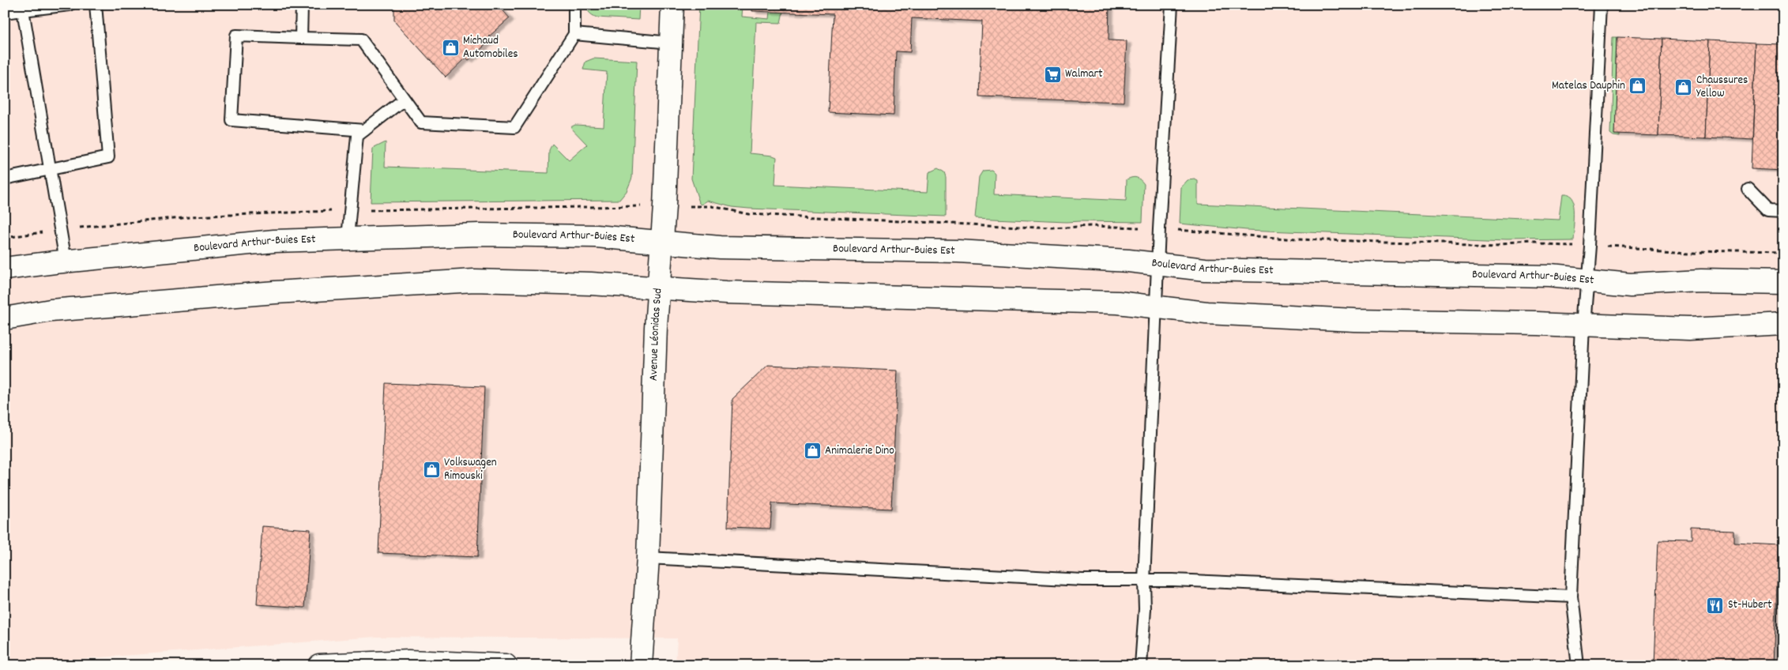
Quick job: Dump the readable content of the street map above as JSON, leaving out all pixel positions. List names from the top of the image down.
{
  "streets": {
    "street": ["Boulevard Arthur-Buies Est", "Avenue Léonidas Sud"]
  },
  "crossings": [
    ["Boulevard Arthur-Buies Est", "Avenue Léonidas Sud"]
  ],
  "places": {
    "shop": [
      "Michaud Automobiles",
      "Matelas Dauphin",
      "Chaussures Yellow",
      "Animalerie Dino",
      "Volkswagen Rimouski"
    ],
    "supermarket": ["Walmart"],
    "restaurant": ["St-Hubert"]
  }
}
